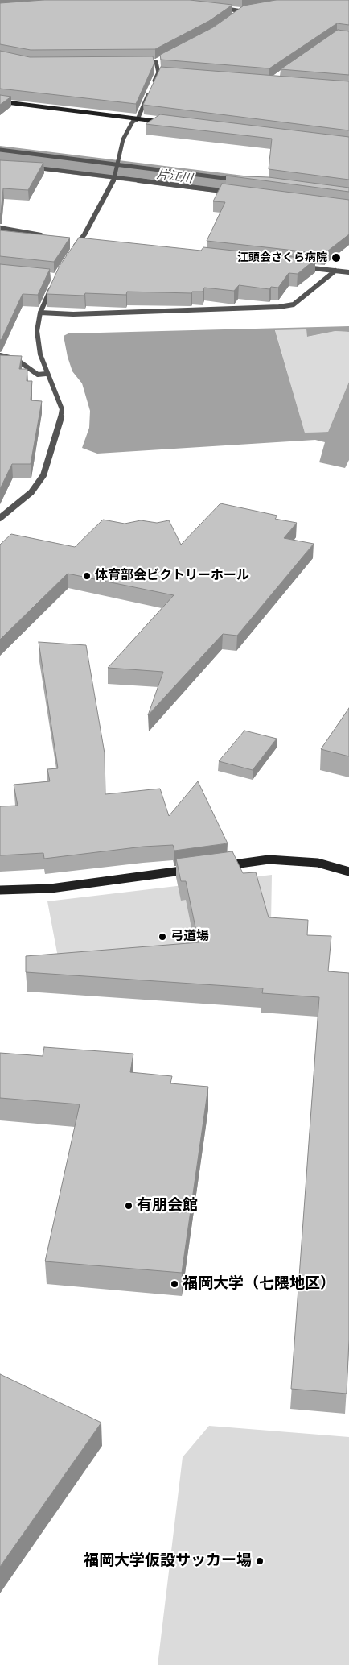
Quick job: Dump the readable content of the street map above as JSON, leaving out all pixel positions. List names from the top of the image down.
{
  "water": ["片江川"],
  "places": [
    "江頭会さくら病院",
    "体育部会ビクトリーホール",
    "弓道場",
    "有朋会館",
    "福岡大学（七隈地区）",
    "福岡大学仮設サッカー場"
  ]
}
